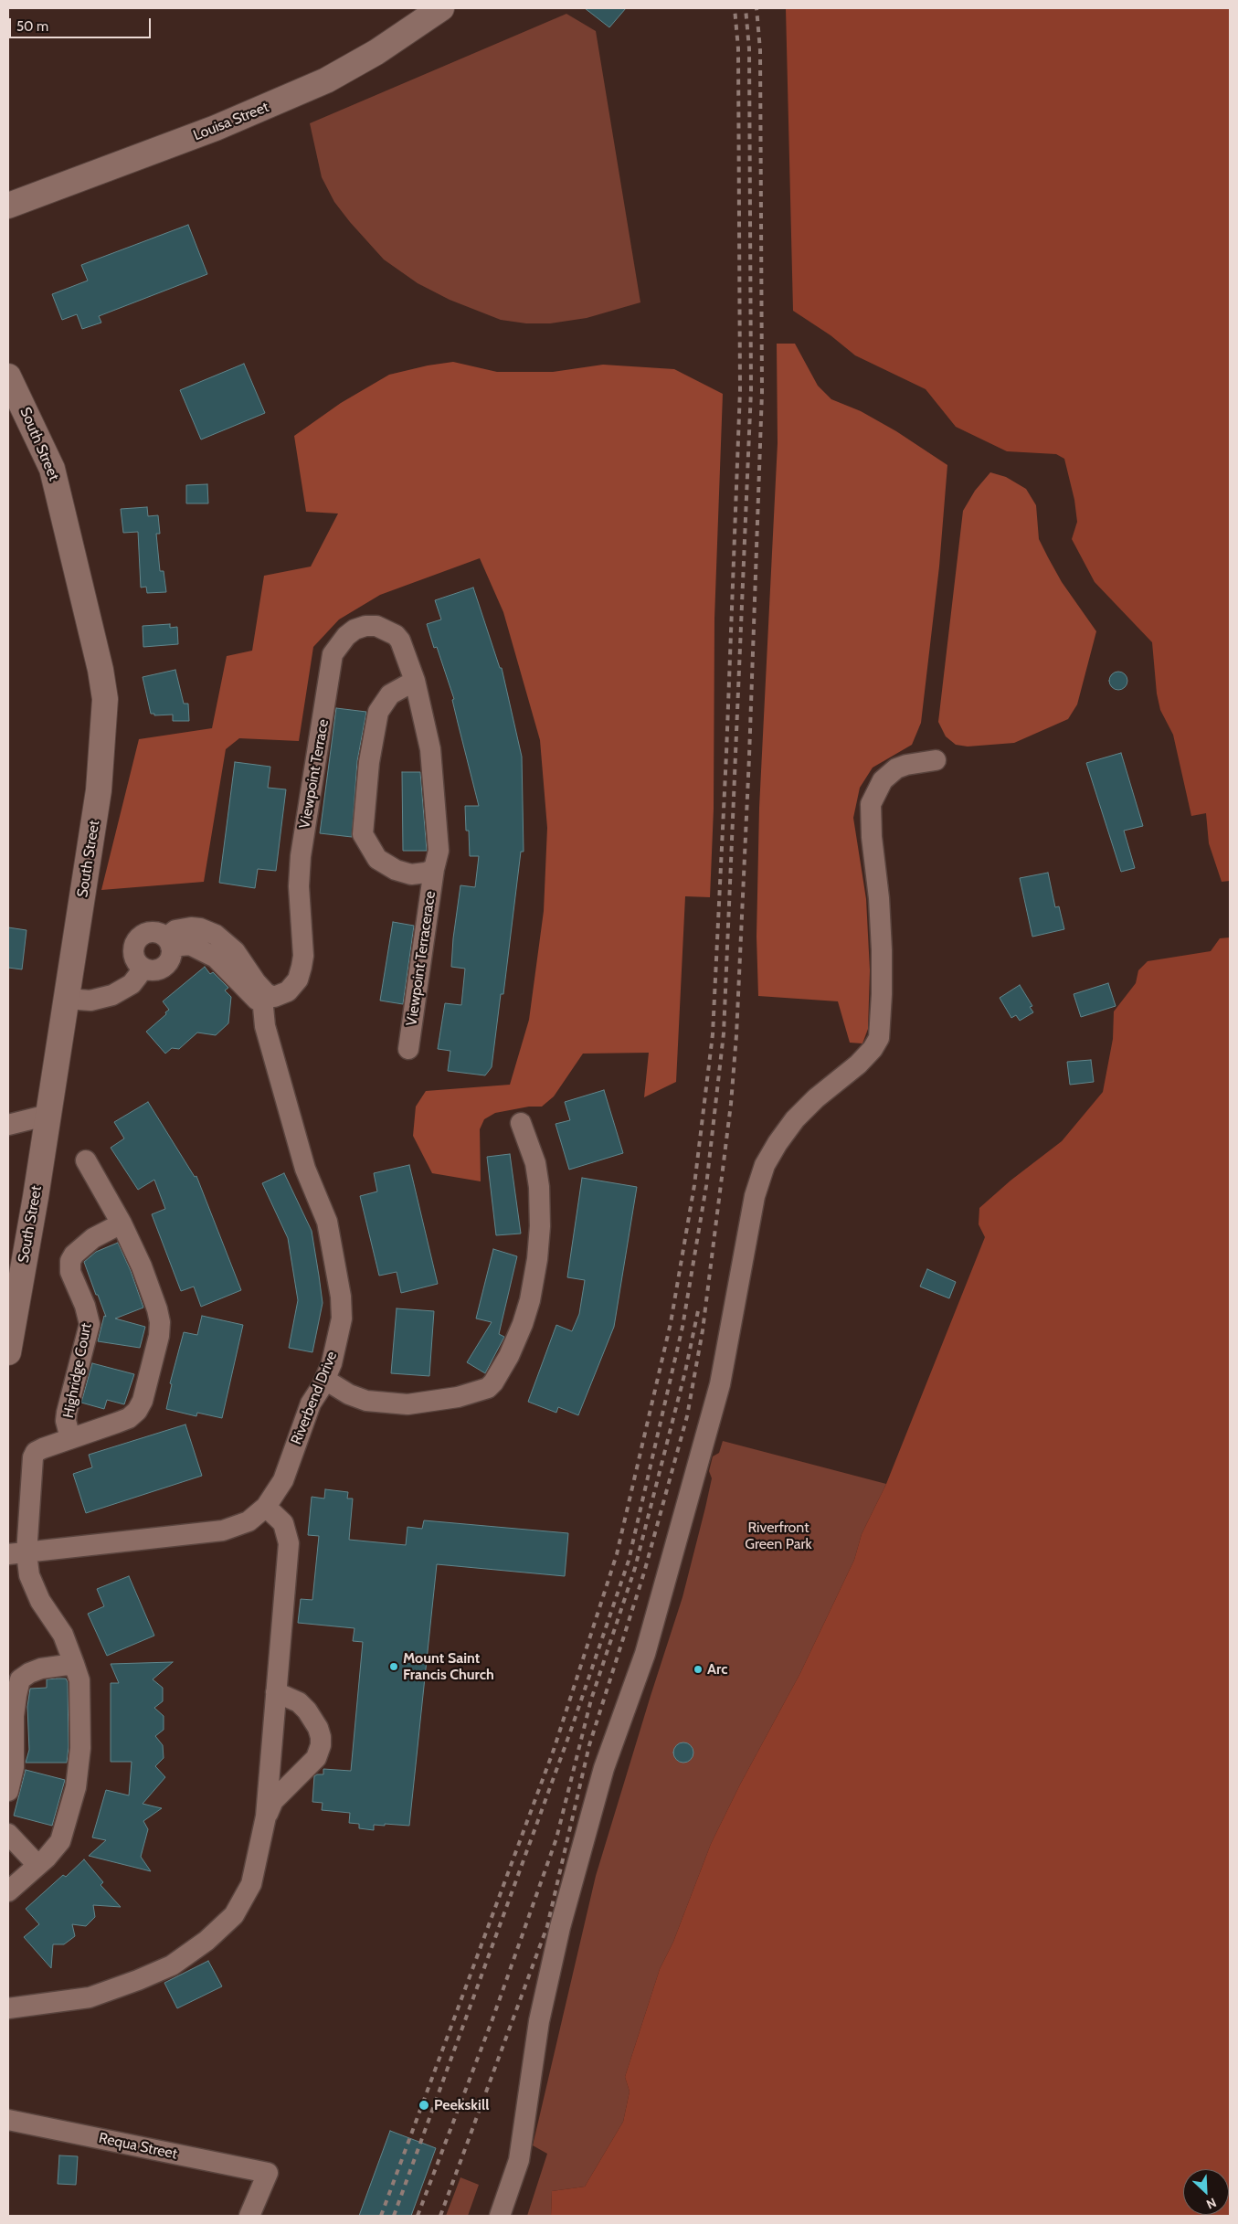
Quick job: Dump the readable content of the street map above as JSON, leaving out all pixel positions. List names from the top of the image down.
{
  "streets": {
    "street": [
      "Louisa Street",
      "South Street",
      "Viewpoint Terrace",
      "Viewpoint Terracerace",
      "Highridge Court",
      "Riverbend Drive",
      "Requa Street"
    ]
  },
  "crossings": [
    ["Viewpoint Terrace", "Viewpoint Terracerace"],
    ["Viewpoint Terrace", "Riverbend Drive"],
    ["Highridge Court", "Riverbend Drive"]
  ],
  "parks": ["Riverfront Green Park"],
  "places": ["Mount Saint Francis Church", "Arc", "Peekskill"],
  "scale_bar": "50 m",
  "north": "bottom right"
}
